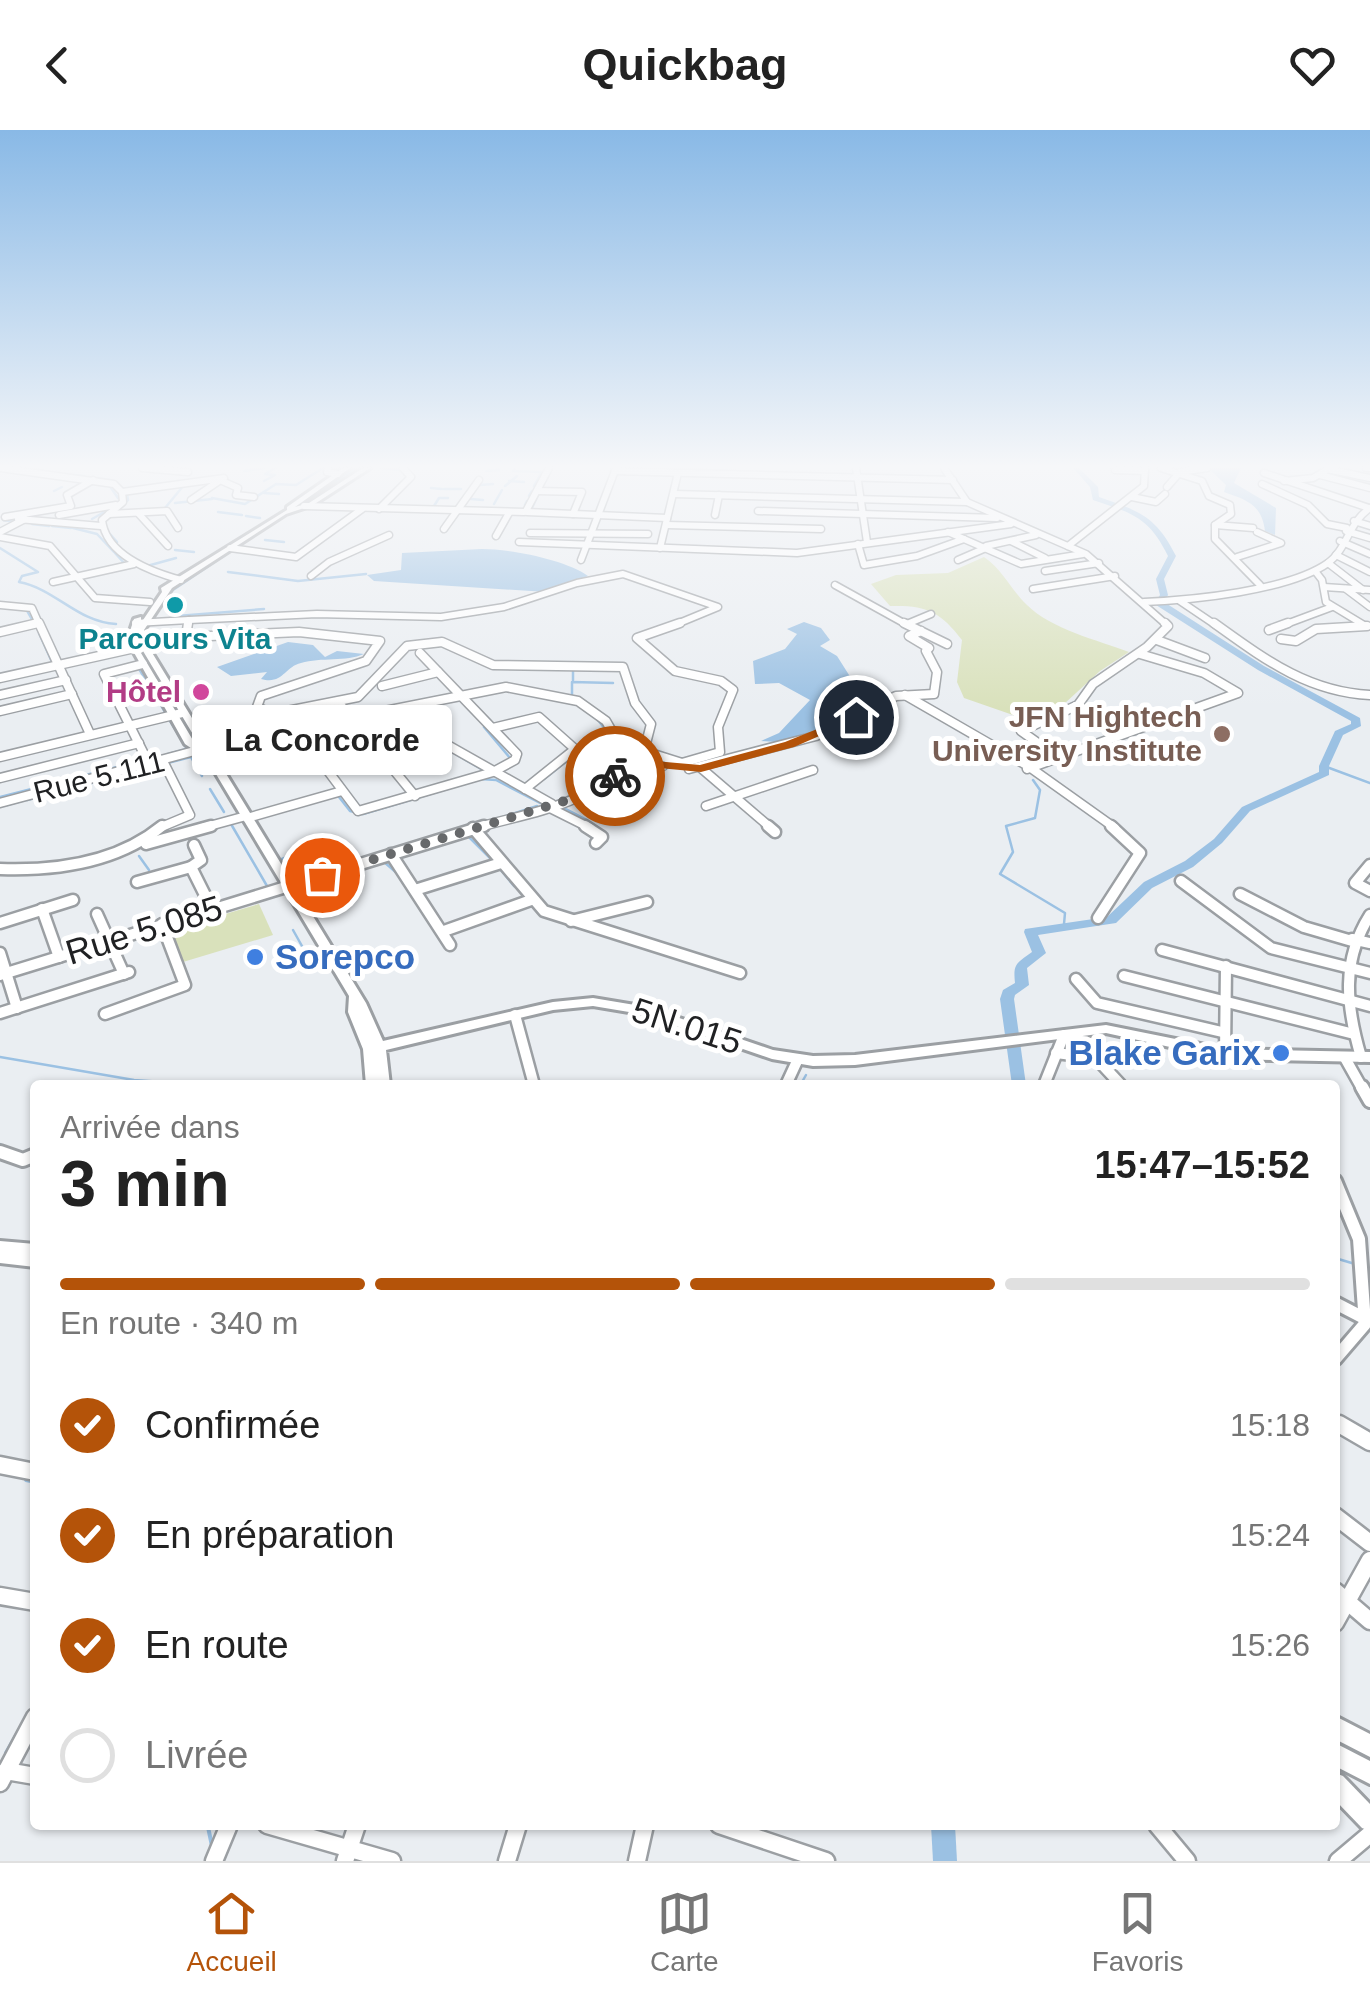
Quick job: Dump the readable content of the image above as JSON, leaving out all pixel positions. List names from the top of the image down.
{
  "streets": {
    "main road": ["5N.015"],
    "street": ["Rue 5.111", "Rue 5.085"]
  },
  "crossings": [
    ["Rue 5.111", "Rue 5.085"]
  ],
  "places": [
    "Parcours Vita",
    "Hôtel",
    "JFN Hightech University Institute",
    "La Concorde",
    "Sorepco",
    "Blake Garix"
  ],
  "page": {
    "header": "Quickbag",
    "bubble": "La Concorde",
    "heading": ["3 min", "Arrivée dans", "15:47–15:52"],
    "bar": "En route · 340 m",
    "list": [
      ["Confirmée", "15:18"],
      ["En préparation", "15:24"],
      ["En route", "15:26"],
      "Livrée"
    ],
    "tabs": ["Accueil", "Carte", "Favoris"]
  }
}
